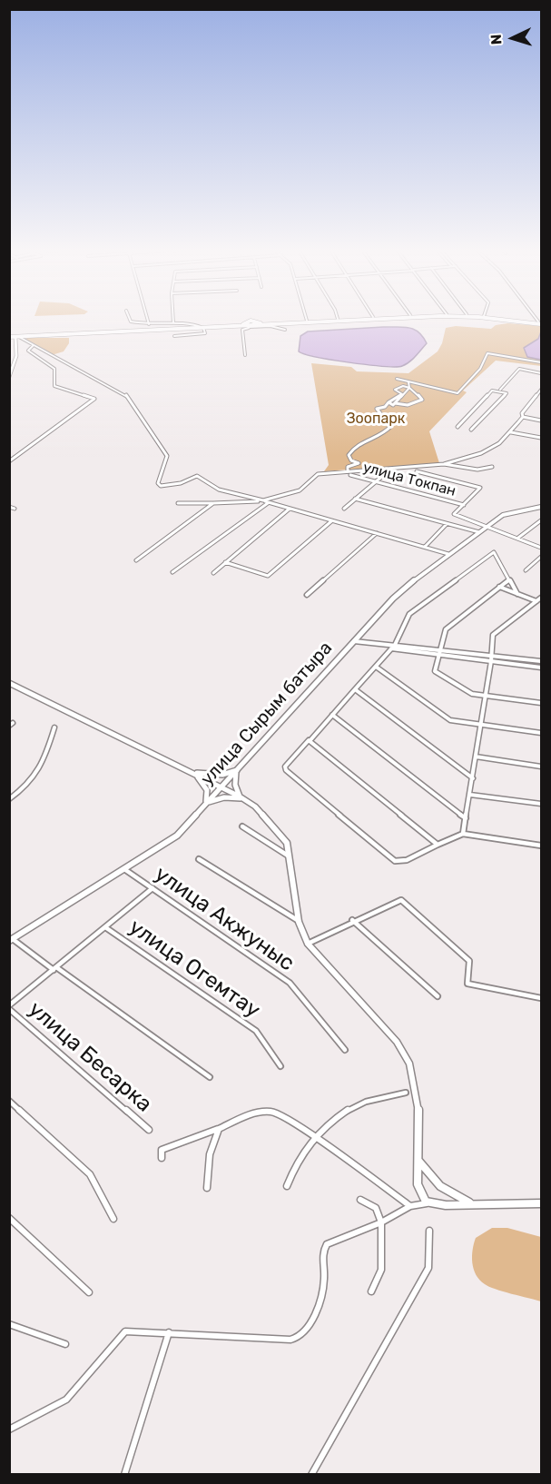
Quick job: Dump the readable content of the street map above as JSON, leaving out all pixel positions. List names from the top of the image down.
{
  "streets": {
    "main road": ["улица Сырым батыра"],
    "street": [
      "улица Токпан",
      "улица Акжуныс",
      "улица Огемтау",
      "улица Бесарка"
    ]
  },
  "crossings": [
    ["улица Сырым батыра", "улица Акжуныс"]
  ],
  "parks": ["Зоопарк"],
  "north": "left"
}
